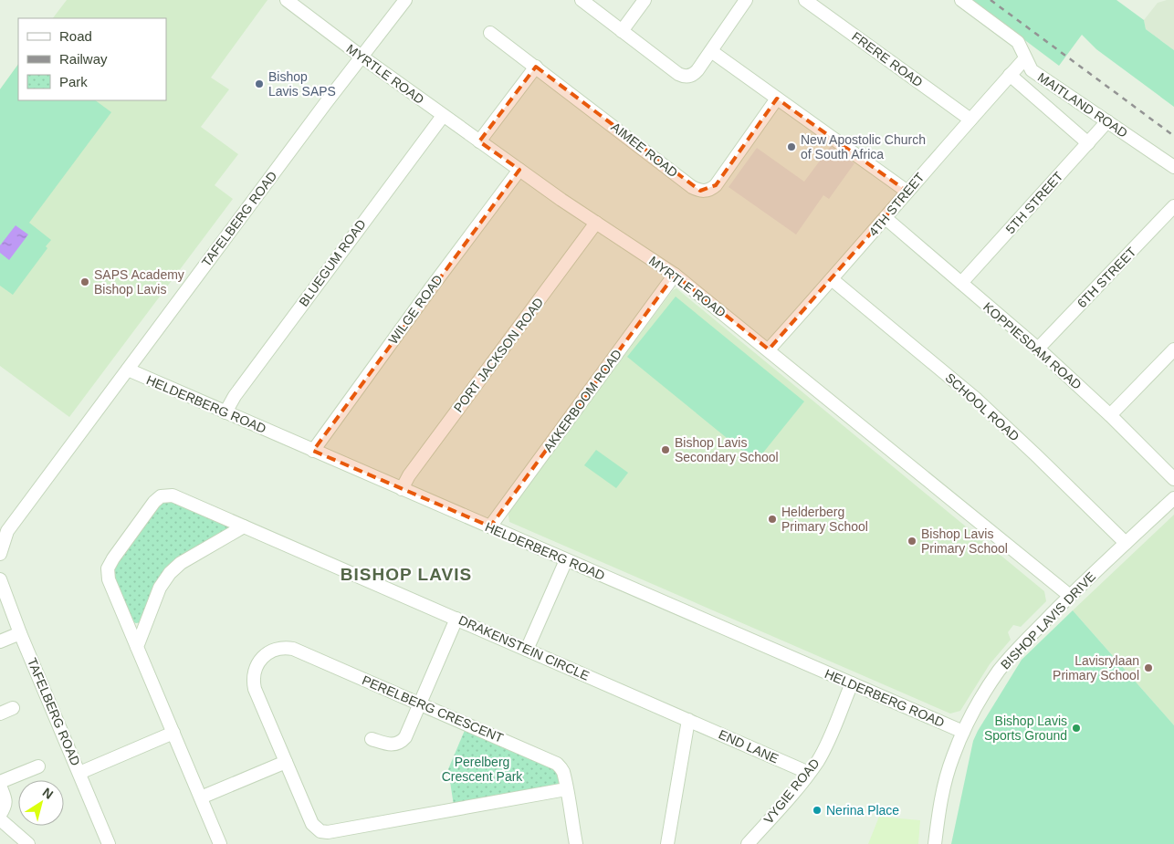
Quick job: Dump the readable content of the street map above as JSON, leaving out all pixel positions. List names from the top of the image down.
{
  "streets": {
    "street": [
      "FRERE ROAD",
      "MYRTLE ROAD",
      "MAITLAND ROAD",
      "AIMEE ROAD",
      "5TH STREET",
      "4TH STREET",
      "TAFELBERG ROAD",
      "BLUEGUM ROAD",
      "6TH STREET",
      "WILGE ROAD",
      "KOPPIESDAM ROAD",
      "PORT JACKSON ROAD",
      "AKKERBOOM ROAD",
      "HELDERBERG ROAD",
      "SCHOOL ROAD",
      "BISHOP LAVIS DRIVE",
      "DRAKENSTEIN CIRCLE",
      "PERELBERG CRESCENT",
      "END LANE",
      "VYGIE ROAD"
    ]
  },
  "crossings": [
    ["FRERE ROAD", "4TH STREET"],
    ["MYRTLE ROAD", "4TH STREET"],
    ["MYRTLE ROAD", "TAFELBERG ROAD"],
    ["MYRTLE ROAD", "BLUEGUM ROAD"],
    ["MYRTLE ROAD", "WILGE ROAD"],
    ["MYRTLE ROAD", "PORT JACKSON ROAD"],
    ["MYRTLE ROAD", "AKKERBOOM ROAD"],
    ["MYRTLE ROAD", "BISHOP LAVIS DRIVE"],
    ["MAITLAND ROAD", "5TH STREET"],
    ["MAITLAND ROAD", "4TH STREET"],
    ["5TH STREET", "KOPPIESDAM ROAD"],
    ["4TH STREET", "KOPPIESDAM ROAD"],
    ["4TH STREET", "SCHOOL ROAD"],
    ["TAFELBERG ROAD", "HELDERBERG ROAD"],
    ["BLUEGUM ROAD", "HELDERBERG ROAD"],
    ["6TH STREET", "KOPPIESDAM ROAD"],
    ["WILGE ROAD", "HELDERBERG ROAD"],
    ["PORT JACKSON ROAD", "HELDERBERG ROAD"],
    ["AKKERBOOM ROAD", "HELDERBERG ROAD"],
    ["HELDERBERG ROAD", "BISHOP LAVIS DRIVE"],
    ["HELDERBERG ROAD", "VYGIE ROAD"],
    ["SCHOOL ROAD", "BISHOP LAVIS DRIVE"],
    ["DRAKENSTEIN CIRCLE", "END LANE"],
    ["END LANE", "VYGIE ROAD"]
  ],
  "districts": ["BISHOP LAVIS"],
  "parks": ["Perelberg Crescent Park"],
  "places": [
    "Bishop Lavis SAPS",
    "New Apostolic Church of South Africa",
    "SAPS Academy Bishop Lavis",
    "Bishop Lavis Secondary School",
    "Helderberg Primary School",
    "Bishop Lavis Primary School",
    "Lavisrylaan Primary School",
    "Bishop Lavis Sports Ground",
    "Nerina Place"
  ],
  "legend": ["Road", "Railway", "Park"],
  "north": "top right"
}
